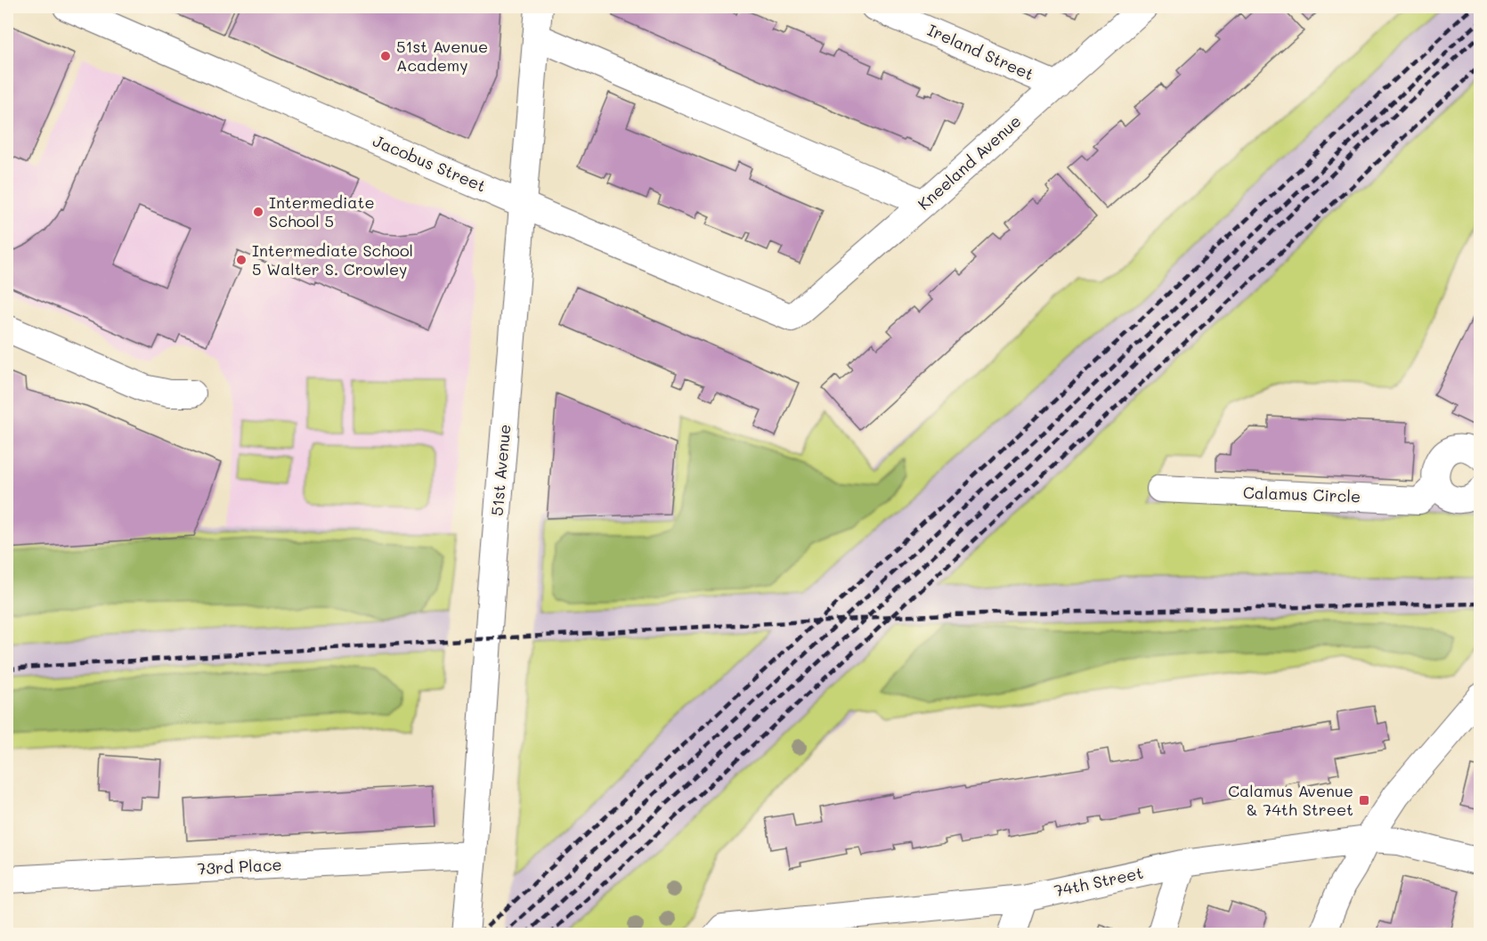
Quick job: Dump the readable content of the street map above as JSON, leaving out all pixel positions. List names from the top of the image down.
{
  "streets": {
    "street": [
      "Ireland Street",
      "Kneeland Avenue",
      "Jacobus Street",
      "51st Avenue",
      "Calamus Circle",
      "73rd Place",
      "74th Street"
    ]
  },
  "crossings": [
    ["Ireland Street", "Kneeland Avenue"],
    ["Kneeland Avenue", "Jacobus Street"],
    ["Jacobus Street", "51st Avenue"],
    ["51st Avenue", "73rd Place"]
  ],
  "places": {
    "other": ["51st Avenue Academy", "Intermediate School 5", "Intermediate School 5 Walter S. Crowley"],
    "transit": ["Calamus Avenue & 74th Street"]
  }
}
